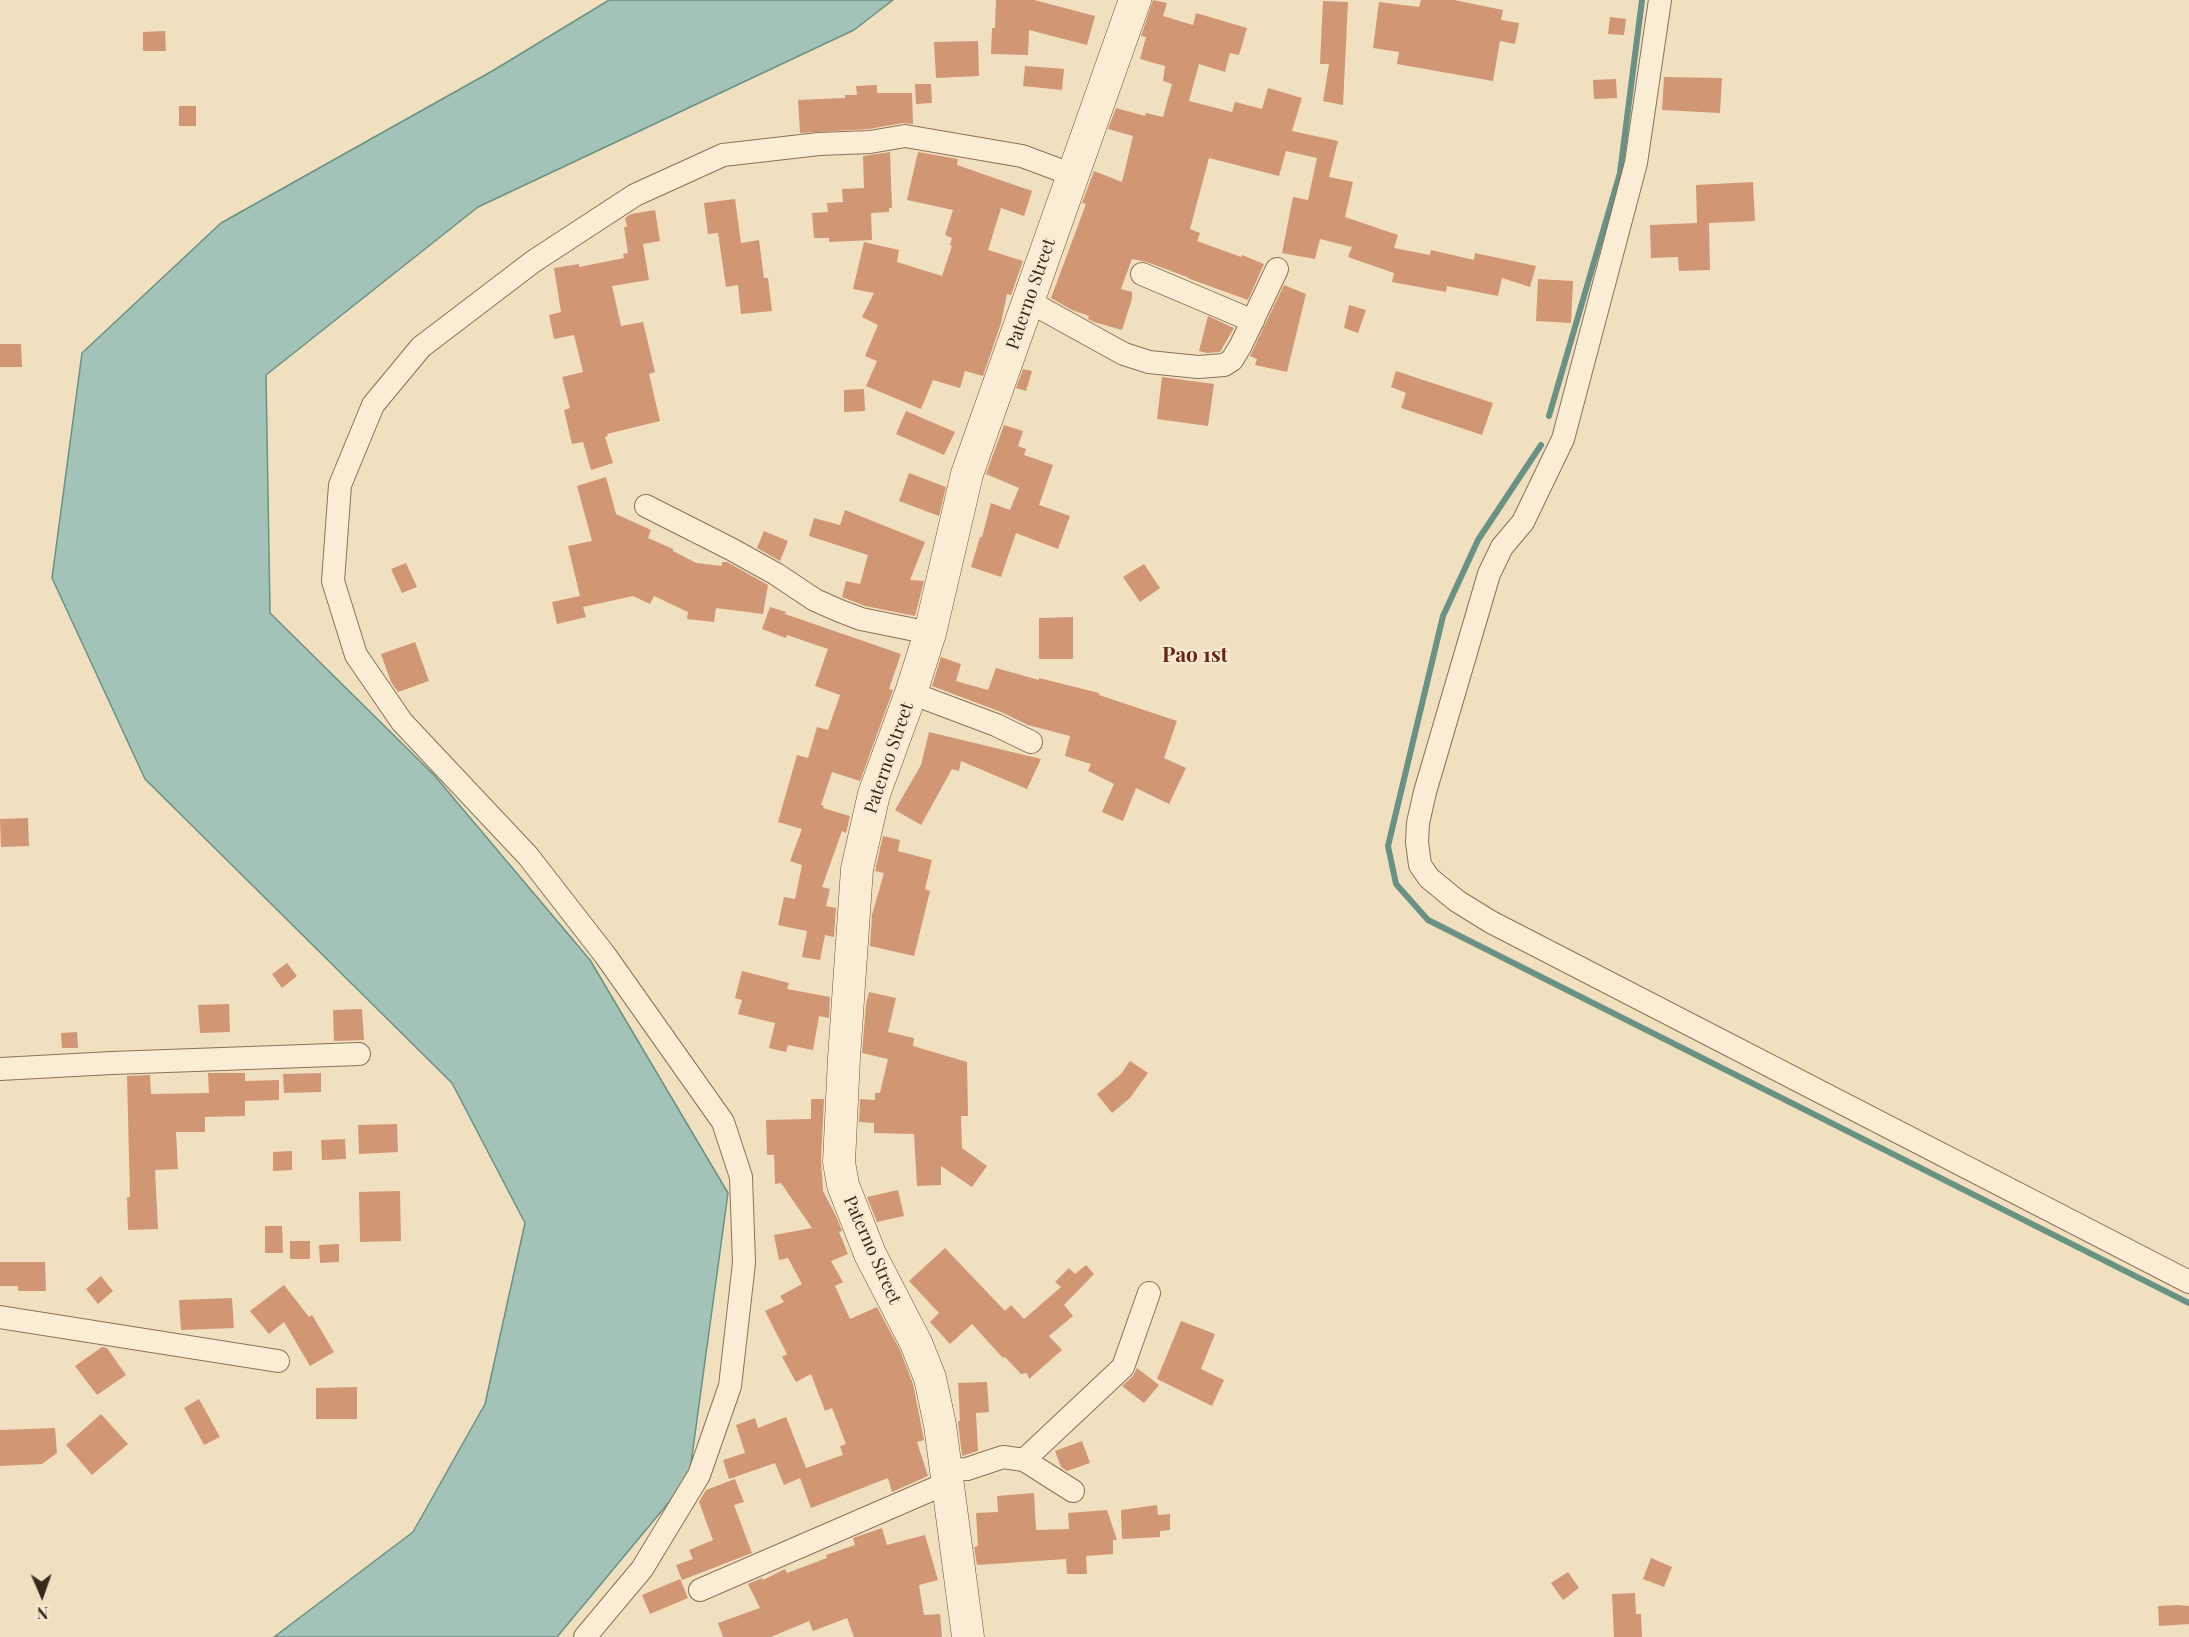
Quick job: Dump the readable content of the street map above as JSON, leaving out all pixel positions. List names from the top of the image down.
{
  "streets": {
    "street": ["Paterno Street"]
  },
  "districts": ["Pao 1st"],
  "north": "bottom"
}
